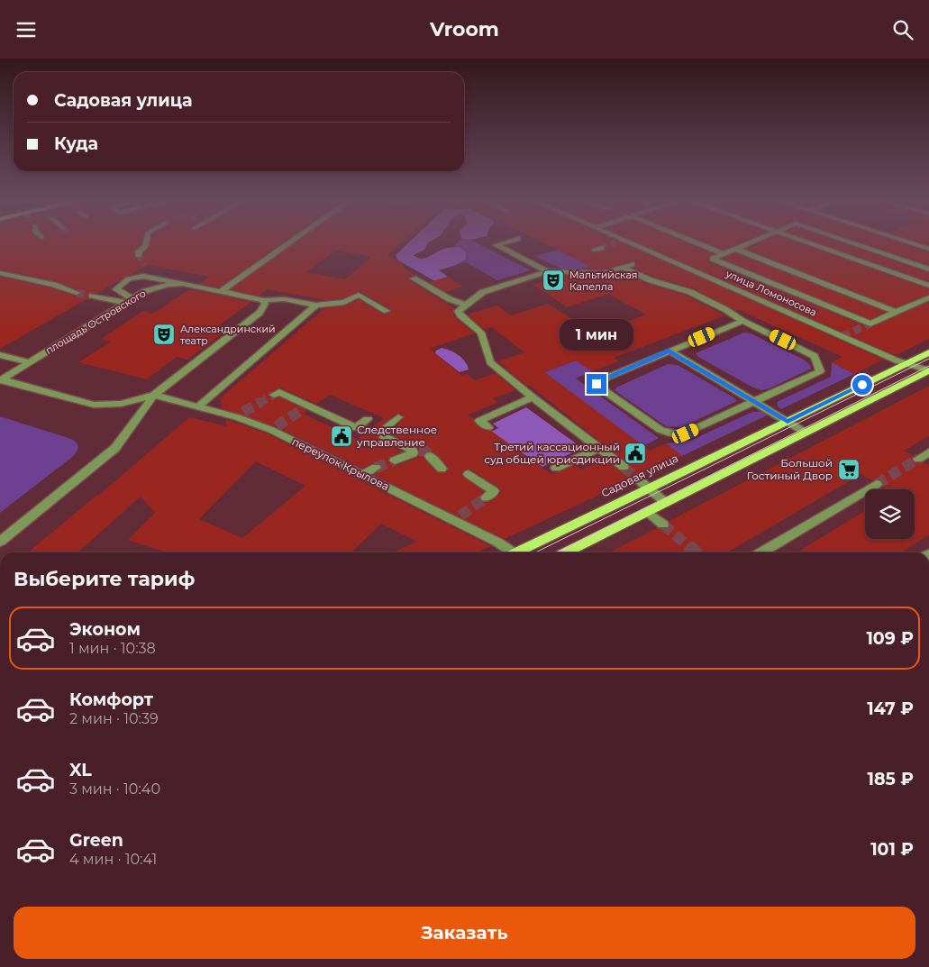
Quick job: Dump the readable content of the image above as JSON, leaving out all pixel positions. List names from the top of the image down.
{
  "streets": {
    "main road": ["Садовая улица"],
    "street": ["улица Ломоносова", "площадь Островского", "переулок Крылова"]
  },
  "crossings": [
    ["улица Ломоносова", "Садовая улица"],
    ["площадь Островского", "переулок Крылова"]
  ],
  "places": {
    "theatre": ["Мальтийская Капелла", "Александринский театр"],
    "public building": ["Следственное управление", "Третий кассационный суд общей юрисдикции"],
    "supermarket": ["Большой Гостиный Двор"]
  },
  "page": {
    "header": "Vroom",
    "banner": ["Садовая улица", "Куда"],
    "bubble": "1 мин",
    "heading": "Выберите тариф",
    "list": [
      {
        "name": "Эконом",
        "note": "1 мин · 10:38",
        "value": "109 ₽"
      },
      {
        "name": "Комфорт",
        "note": "2 мин · 10:39",
        "value": "147 ₽"
      },
      {
        "name": "XL",
        "note": "3 мин · 10:40",
        "value": "185 ₽"
      },
      {
        "name": "Green",
        "note": "4 мин · 10:41",
        "value": "101 ₽"
      }
    ],
    "buttons": "Заказать"
  }
}
